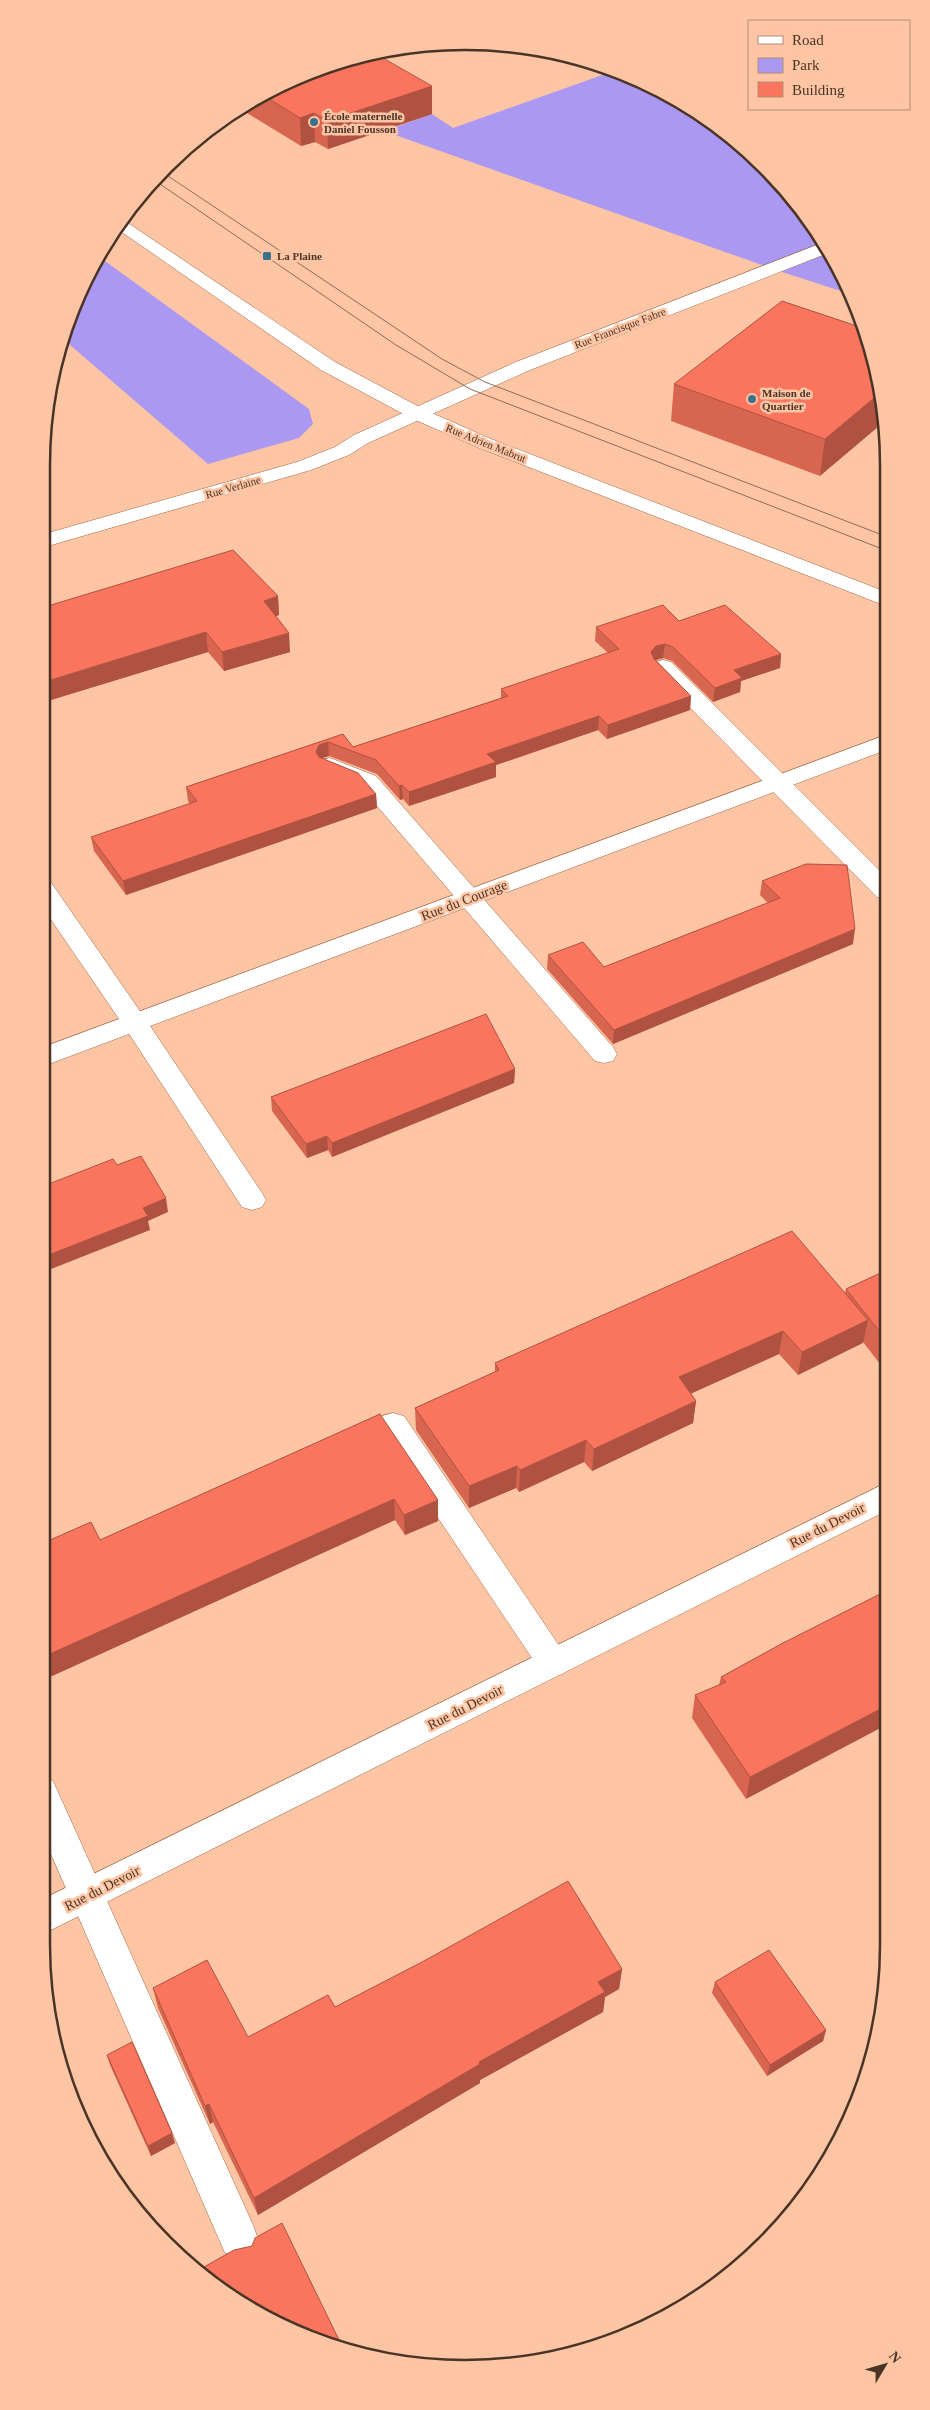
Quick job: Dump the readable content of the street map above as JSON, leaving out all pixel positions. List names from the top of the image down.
{
  "streets": {
    "street": [
      "Rue Francisque Fabre",
      "Rue Adrien Mabrut",
      "Rue Verlaine",
      "Rue du Courage",
      "Rue du Devoir"
    ]
  },
  "crossings": [
    ["Rue Francisque Fabre", "Rue Adrien Mabrut"],
    ["Rue Francisque Fabre", "Rue Verlaine"],
    ["Rue Adrien Mabrut", "Rue Verlaine"]
  ],
  "places": {
    "other": ["École maternelle Daniel Fousson", "Maison de Quartier"],
    "transit": ["La Plaine"]
  },
  "legend": ["Road", "Park", "Building"],
  "north": "top right"
}
